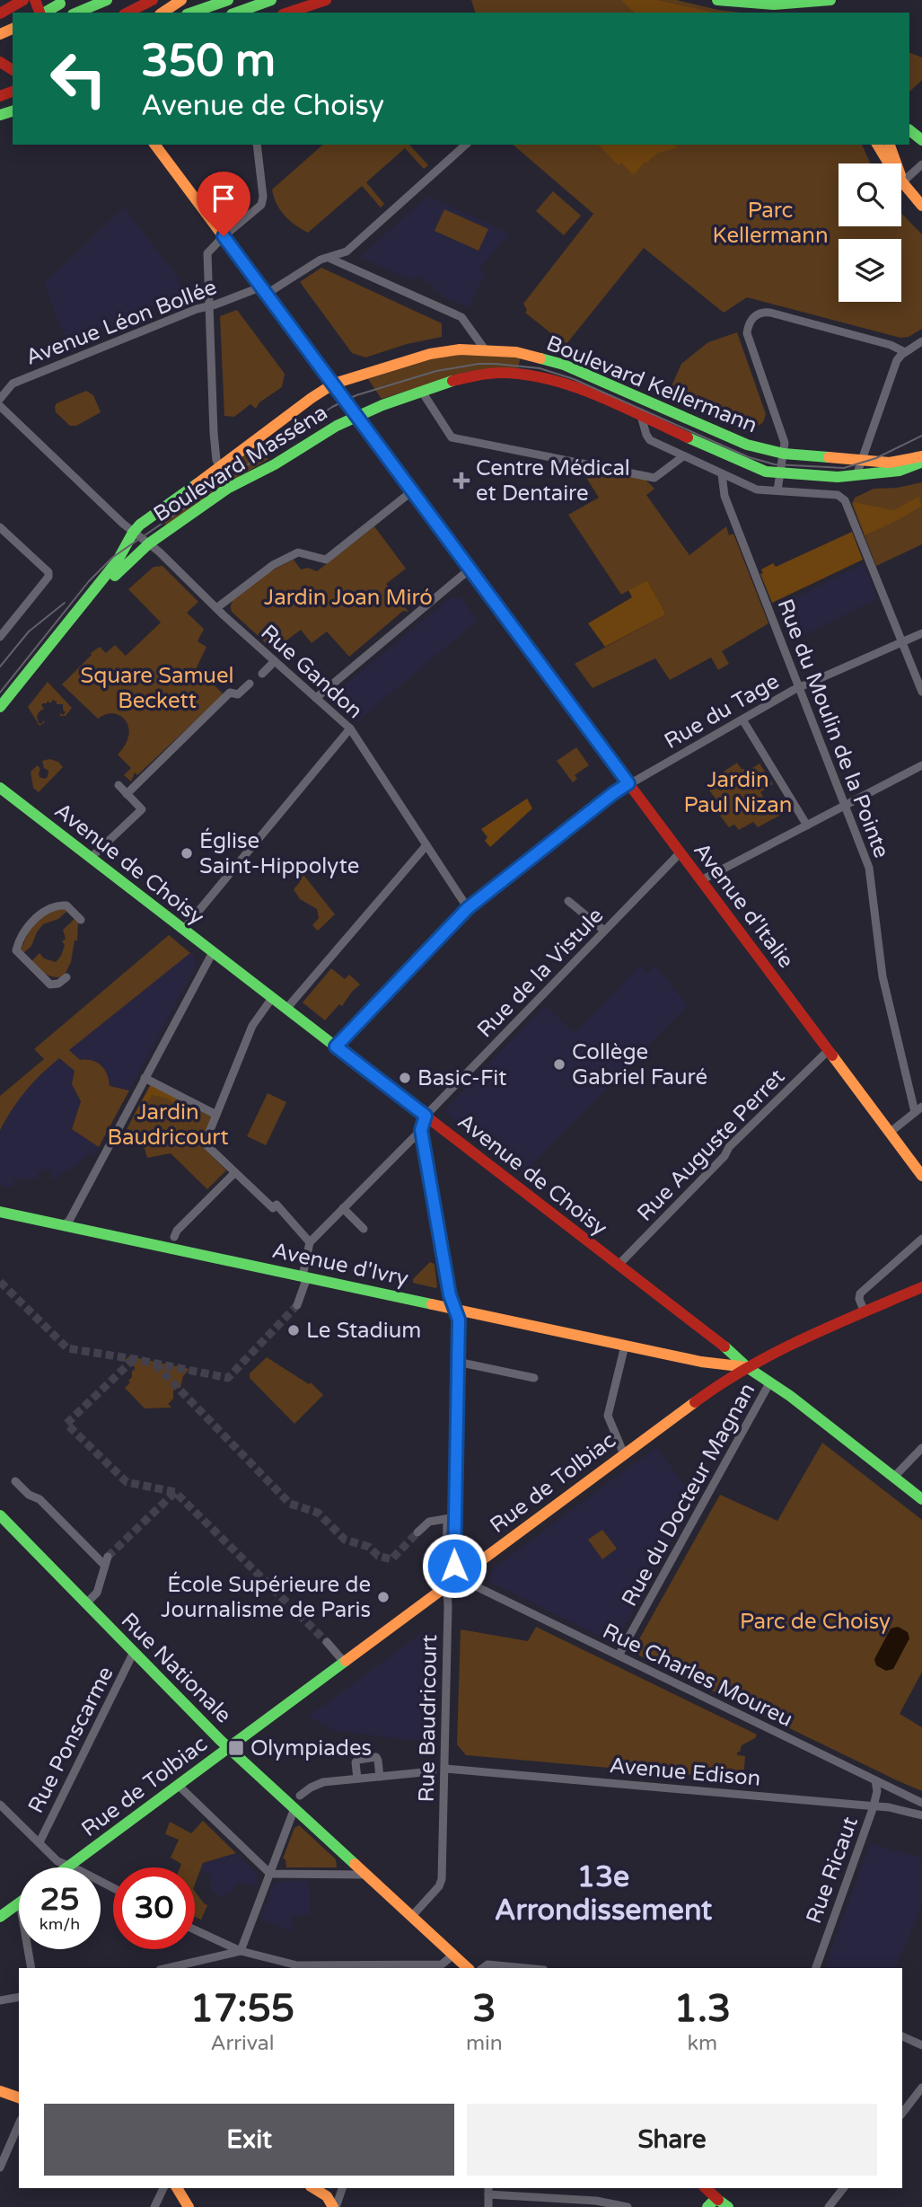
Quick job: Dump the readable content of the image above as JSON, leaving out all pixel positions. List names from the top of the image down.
{
  "streets": {
    "main road": [
      "Boulevard Kellermann",
      "Boulevard Masséna",
      "Avenue de Choisy",
      "Avenue d'Italie",
      "Avenue d'Ivry",
      "Rue de Tolbiac",
      "Rue Nationale"
    ],
    "street": [
      "Avenue Léon Bollée",
      "Rue Gandon",
      "Rue du Tage",
      "Rue du Moulin de la Pointe",
      "Rue de la Vistule",
      "Rue Auguste Perret",
      "Rue du Docteur Magnan",
      "Rue Charles Moureu",
      "Rue Baudricourt",
      "Rue Ponscarme",
      "Avenue Edison",
      "Rue Ricaut"
    ]
  },
  "crossings": [
    ["Avenue Léon Bollée", "Avenue d'Italie"],
    ["Boulevard Kellermann", "Boulevard Masséna"],
    ["Boulevard Kellermann", "Rue du Tage"],
    ["Boulevard Kellermann", "Rue du Moulin de la Pointe"],
    ["Boulevard Kellermann", "Avenue d'Italie"],
    ["Boulevard Masséna", "Rue Gandon"],
    ["Boulevard Masséna", "Avenue d'Italie"],
    ["Rue Gandon", "Rue du Tage"],
    ["Rue du Tage", "Rue du Moulin de la Pointe"],
    ["Rue du Tage", "Avenue de Choisy"],
    ["Rue du Tage", "Avenue d'Italie"],
    ["Avenue de Choisy", "Rue de la Vistule"],
    ["Avenue de Choisy", "Rue Auguste Perret"],
    ["Avenue de Choisy", "Avenue d'Ivry"],
    ["Avenue de Choisy", "Rue de Tolbiac"],
    ["Avenue de Choisy", "Rue du Docteur Magnan"],
    ["Avenue de Choisy", "Rue Baudricourt"],
    ["Avenue d'Italie", "Rue de la Vistule"],
    ["Avenue d'Italie", "Rue Auguste Perret"],
    ["Rue de la Vistule", "Rue Baudricourt"],
    ["Avenue d'Ivry", "Rue de Tolbiac"],
    ["Avenue d'Ivry", "Rue Baudricourt"],
    ["Rue de Tolbiac", "Rue Nationale"],
    ["Rue de Tolbiac", "Rue Charles Moureu"],
    ["Rue de Tolbiac", "Rue Baudricourt"],
    ["Rue du Docteur Magnan", "Rue Charles Moureu"],
    ["Rue Nationale", "Rue Baudricourt"],
    ["Rue Nationale", "Rue Ponscarme"],
    ["Rue Charles Moureu", "Rue Baudricourt"],
    ["Rue Charles Moureu", "Rue Ricaut"],
    ["Rue Baudricourt", "Avenue Edison"],
    ["Avenue Edison", "Rue Ricaut"]
  ],
  "districts": ["13e Arrondissement"],
  "parks": [
    "Parc Kellermann",
    "Jardin Joan Miró",
    "Square Samuel Beckett",
    "Jardin Paul Nizan",
    "Jardin Baudricourt",
    "Parc de Choisy"
  ],
  "places": {
    "health": ["Centre Médical et Dentaire"],
    "other": [
      "Église Saint-Hippolyte",
      "Collège Gabriel Fauré",
      "Basic-Fit",
      "Le Stadium",
      "École Supérieure de Journalisme de Paris"
    ],
    "transit": ["Olympiades"]
  },
  "page": {
    "turn": ["350 m", "Avenue de Choisy"],
    "speed": "25 km/h",
    "limit": "30",
    "eta": [
      "17:55",
      "Arrival",
      "3",
      "min",
      "1.3",
      "km"
    ],
    "buttons": ["Exit", "Share"]
  }
}
